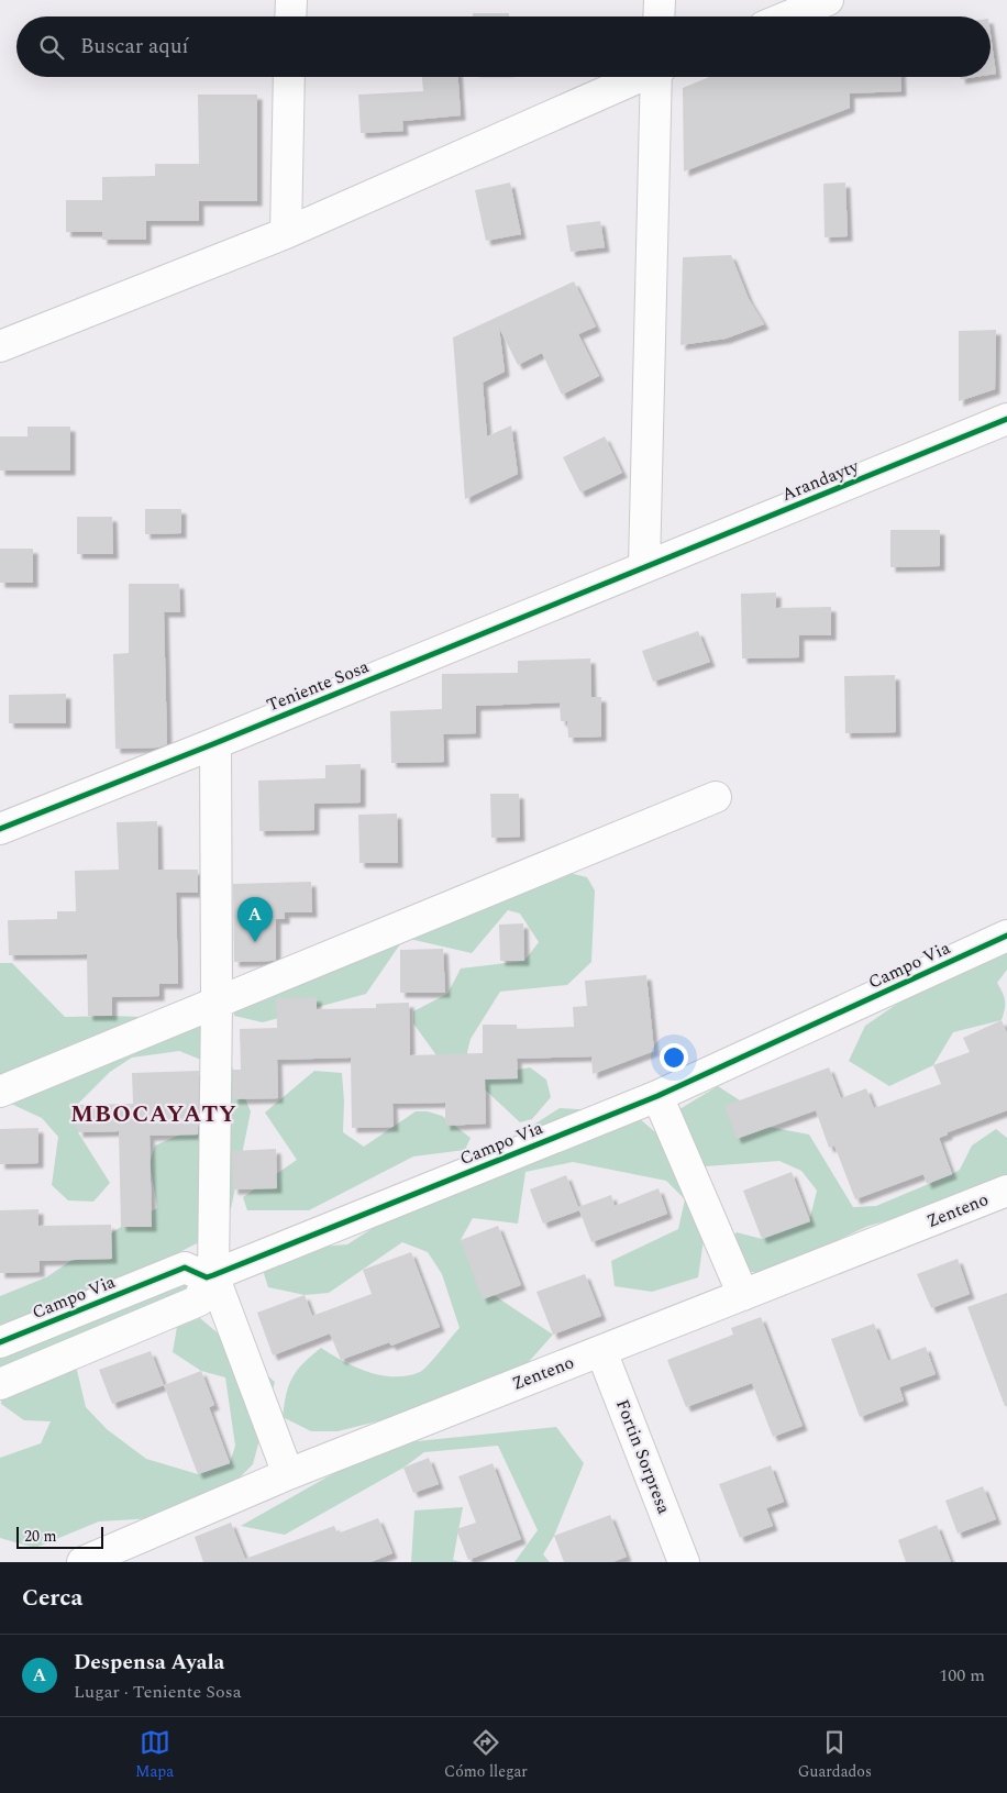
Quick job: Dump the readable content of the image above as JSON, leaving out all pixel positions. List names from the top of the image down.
{
  "streets": {
    "street": [
      "Arandayty",
      "Teniente Sosa",
      "Campo Via",
      "Zenteno",
      "Fortin Sorpresa"
    ]
  },
  "crossings": [
    ["Arandayty", "Teniente Sosa"],
    ["Zenteno", "Fortin Sorpresa"]
  ],
  "districts": ["MBOCAYATY"],
  "scale_bar": "20 m",
  "page": {
    "search": "Buscar aquí",
    "pins": "A",
    "scale": "20 m",
    "heading": "Cerca",
    "list": [
      {
        "mark": "A",
        "name": "Despensa Ayala",
        "note": "Lugar · Teniente Sosa",
        "value": "100 m"
      }
    ],
    "nav": ["Mapa", "Cómo llegar", "Guardados"]
  }
}
